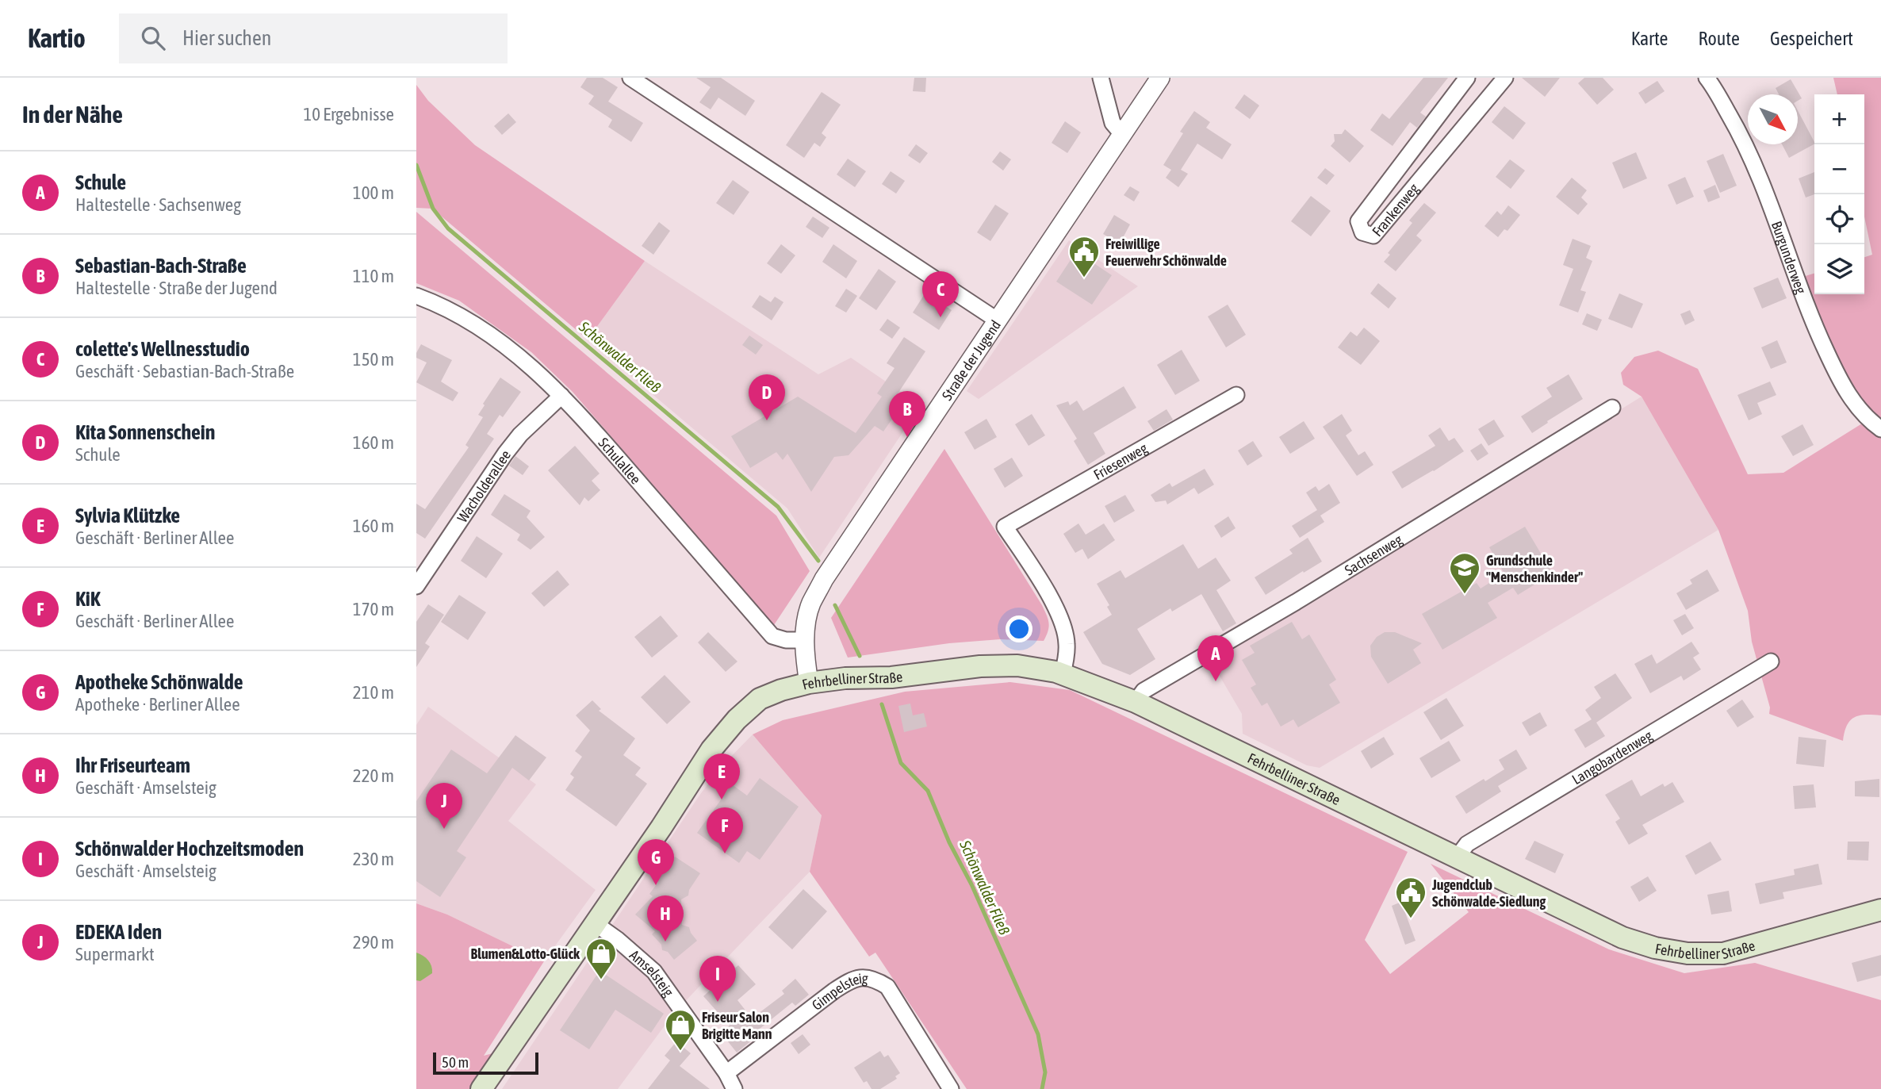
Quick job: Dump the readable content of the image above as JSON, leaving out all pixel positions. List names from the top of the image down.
{
  "streets": {
    "main road": ["Fehrbelliner Straße"],
    "street": [
      "Frankenweg",
      "Burgunderweg",
      "Straße der Jugend",
      "Schulallee",
      "Friesenweg",
      "Wacholderallee",
      "Sachsenweg",
      "Langobardenweg",
      "Amselsteig",
      "Gimpelsteig"
    ]
  },
  "crossings": [
    ["Straße der Jugend", "Schulallee"],
    ["Straße der Jugend", "Fehrbelliner Straße"],
    ["Schulallee", "Wacholderallee"],
    ["Friesenweg", "Fehrbelliner Straße"],
    ["Sachsenweg", "Fehrbelliner Straße"],
    ["Fehrbelliner Straße", "Langobardenweg"],
    ["Fehrbelliner Straße", "Amselsteig"],
    ["Amselsteig", "Gimpelsteig"]
  ],
  "water": ["Schönwalder Fließ"],
  "places": {
    "public building": ["Freiwillige Feuerwehr Schönwalde", "Jugendclub Schönwalde-Siedlung"],
    "school or university": ["Grundschule \"Menschenkinder\""],
    "shop": ["Blumen&Lotto-Glück", "Friseur Salon Brigitte Mann"]
  },
  "scale_bar": "50 m",
  "north": "bottom right",
  "page": {
    "header": "Kartio",
    "search": "Hier suchen",
    "nav": ["Karte", "Route", "Gespeichert"],
    "heading": ["In der Nähe", "10 Ergebnisse"],
    "map_buttons": ["+", "−"],
    "list": [
      {
        "mark": "A",
        "name": "Schule",
        "note": "Haltestelle · Sachsenweg",
        "value": "100 m"
      },
      {
        "mark": "B",
        "name": "Sebastian-Bach-Straße",
        "note": "Haltestelle · Straße der Jugend",
        "value": "110 m"
      },
      {
        "mark": "C",
        "name": "colette's Wellnesstudio",
        "note": "Geschäft · Sebastian-Bach-Straße",
        "value": "150 m"
      },
      {
        "mark": "D",
        "name": "Kita Sonnenschein",
        "note": "Schule",
        "value": "160 m"
      },
      {
        "mark": "E",
        "name": "Sylvia Klützke",
        "note": "Geschäft · Berliner Allee",
        "value": "160 m"
      },
      {
        "mark": "F",
        "name": "KiK",
        "note": "Geschäft · Berliner Allee",
        "value": "170 m"
      },
      {
        "mark": "G",
        "name": "Apotheke Schönwalde",
        "note": "Apotheke · Berliner Allee",
        "value": "210 m"
      },
      {
        "mark": "H",
        "name": "Ihr Friseurteam",
        "note": "Geschäft · Amselsteig",
        "value": "220 m"
      },
      {
        "mark": "I",
        "name": "Schönwalder Hochzeitsmoden",
        "note": "Geschäft · Amselsteig",
        "value": "230 m"
      },
      {
        "mark": "J",
        "name": "EDEKA Iden",
        "note": "Supermarkt",
        "value": "290 m"
      }
    ],
    "pins": [
      "C",
      "D",
      "B",
      "A",
      "E",
      "J",
      "F",
      "G",
      "H",
      "I"
    ],
    "scale": "50 m"
  }
}
